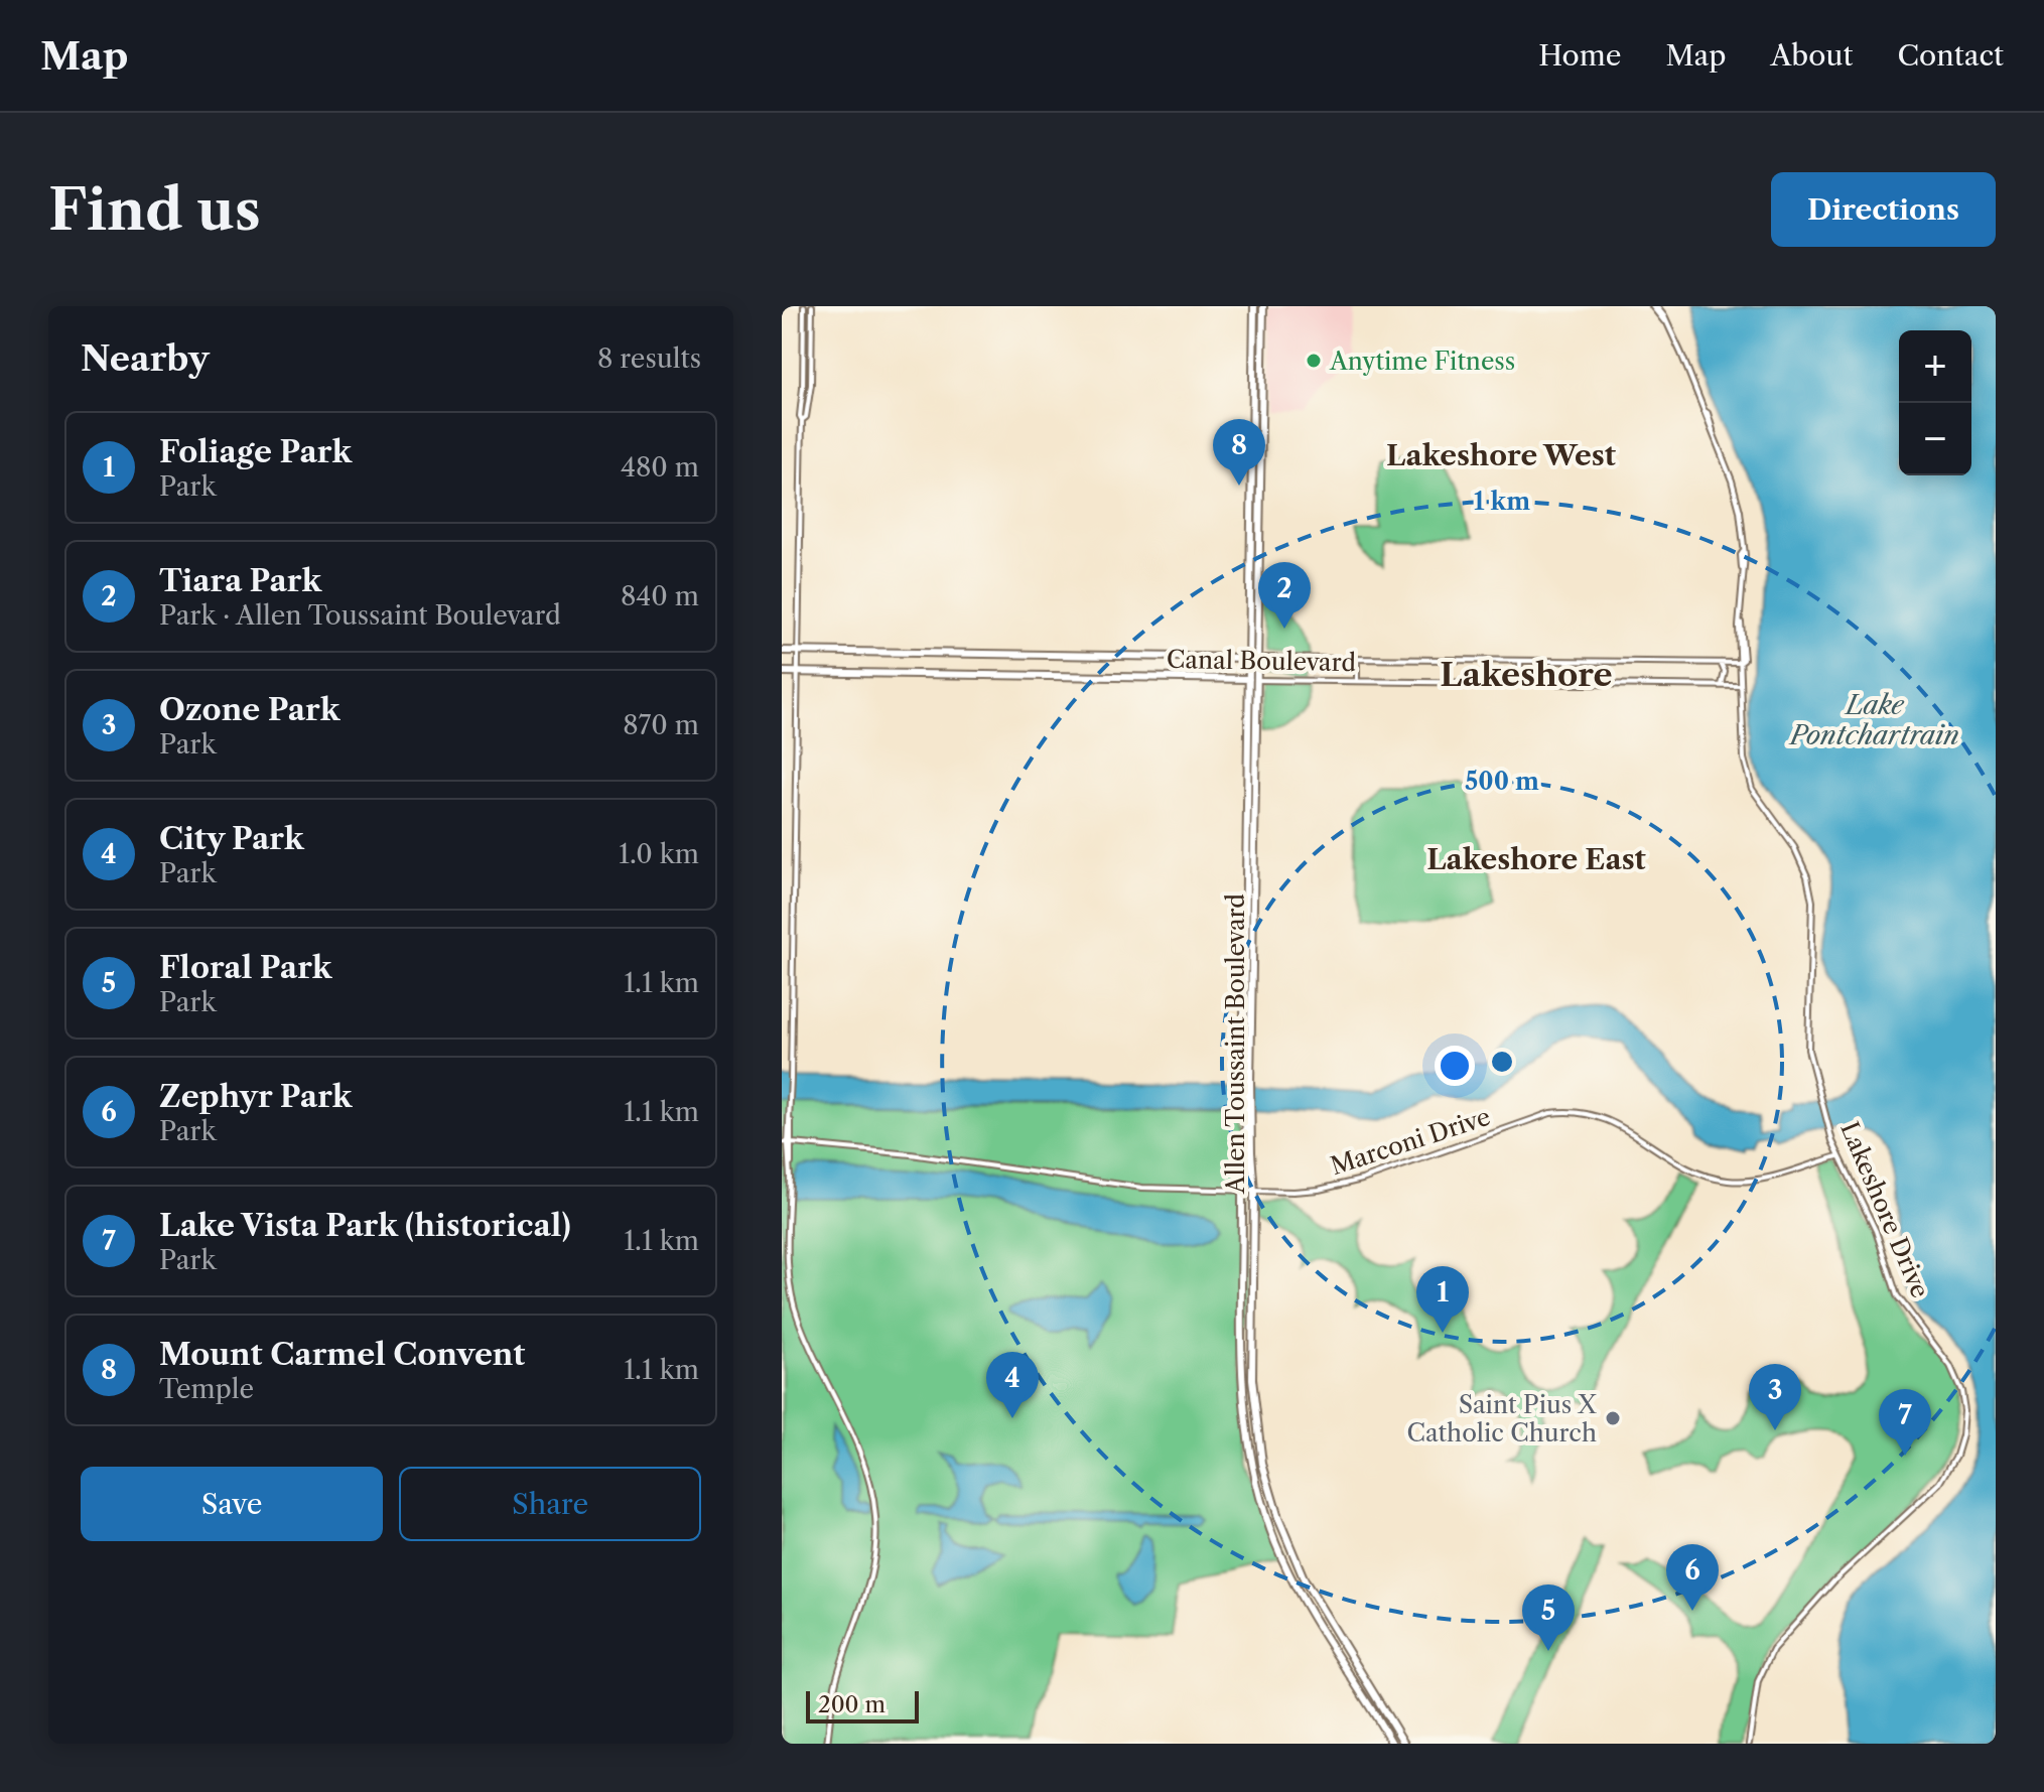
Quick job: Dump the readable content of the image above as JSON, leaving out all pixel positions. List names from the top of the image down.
{
  "streets": {
    "main road": ["Canal Boulevard", "Allen Toussaint Boulevard"],
    "street": ["Marconi Drive", "Lakeshore Drive"]
  },
  "crossings": [
    ["Canal Boulevard", "Allen Toussaint Boulevard"],
    ["Canal Boulevard", "Lakeshore Drive"],
    ["Allen Toussaint Boulevard", "Marconi Drive"],
    ["Marconi Drive", "Lakeshore Drive"]
  ],
  "districts": ["Lakeshore West", "Lakeshore", "Lakeshore East"],
  "water": ["Lake Pontchartrain"],
  "places": ["Anytime Fitness", "Saint Pius X Catholic Church"],
  "scale_bar": "200 m",
  "page": {
    "header": "Map",
    "nav": [
      "Home",
      "Map",
      "About",
      "Contact"
    ],
    "buttons": [
      "Directions",
      ["Save", "Share"]
    ],
    "title": "Find us",
    "heading": ["Nearby", "8 results"],
    "map_buttons": ["+", "−"],
    "list": [
      {
        "mark": "1",
        "name": "Foliage Park",
        "note": "Park",
        "value": "480 m"
      },
      {
        "mark": "2",
        "name": "Tiara Park",
        "note": "Park · Allen Toussaint Boulevard",
        "value": "840 m"
      },
      {
        "mark": "3",
        "name": "Ozone Park",
        "note": "Park",
        "value": "870 m"
      },
      {
        "mark": "4",
        "name": "City Park",
        "note": "Park",
        "value": "1.0 km"
      },
      {
        "mark": "5",
        "name": "Floral Park",
        "note": "Park",
        "value": "1.1 km"
      },
      {
        "mark": "6",
        "name": "Zephyr Park",
        "note": "Park",
        "value": "1.1 km"
      },
      {
        "mark": "7",
        "name": "Lake Vista Park (historical)",
        "note": "Park",
        "value": "1.1 km"
      },
      {
        "mark": "8",
        "name": "Mount Carmel Convent",
        "note": "Temple",
        "value": "1.1 km"
      }
    ],
    "pins": [
      "8",
      "2",
      "1",
      "4",
      "3",
      "7",
      "6",
      "5"
    ],
    "scale": "200 m"
  },
  "rings": ["1 km", "500 m"]
}
